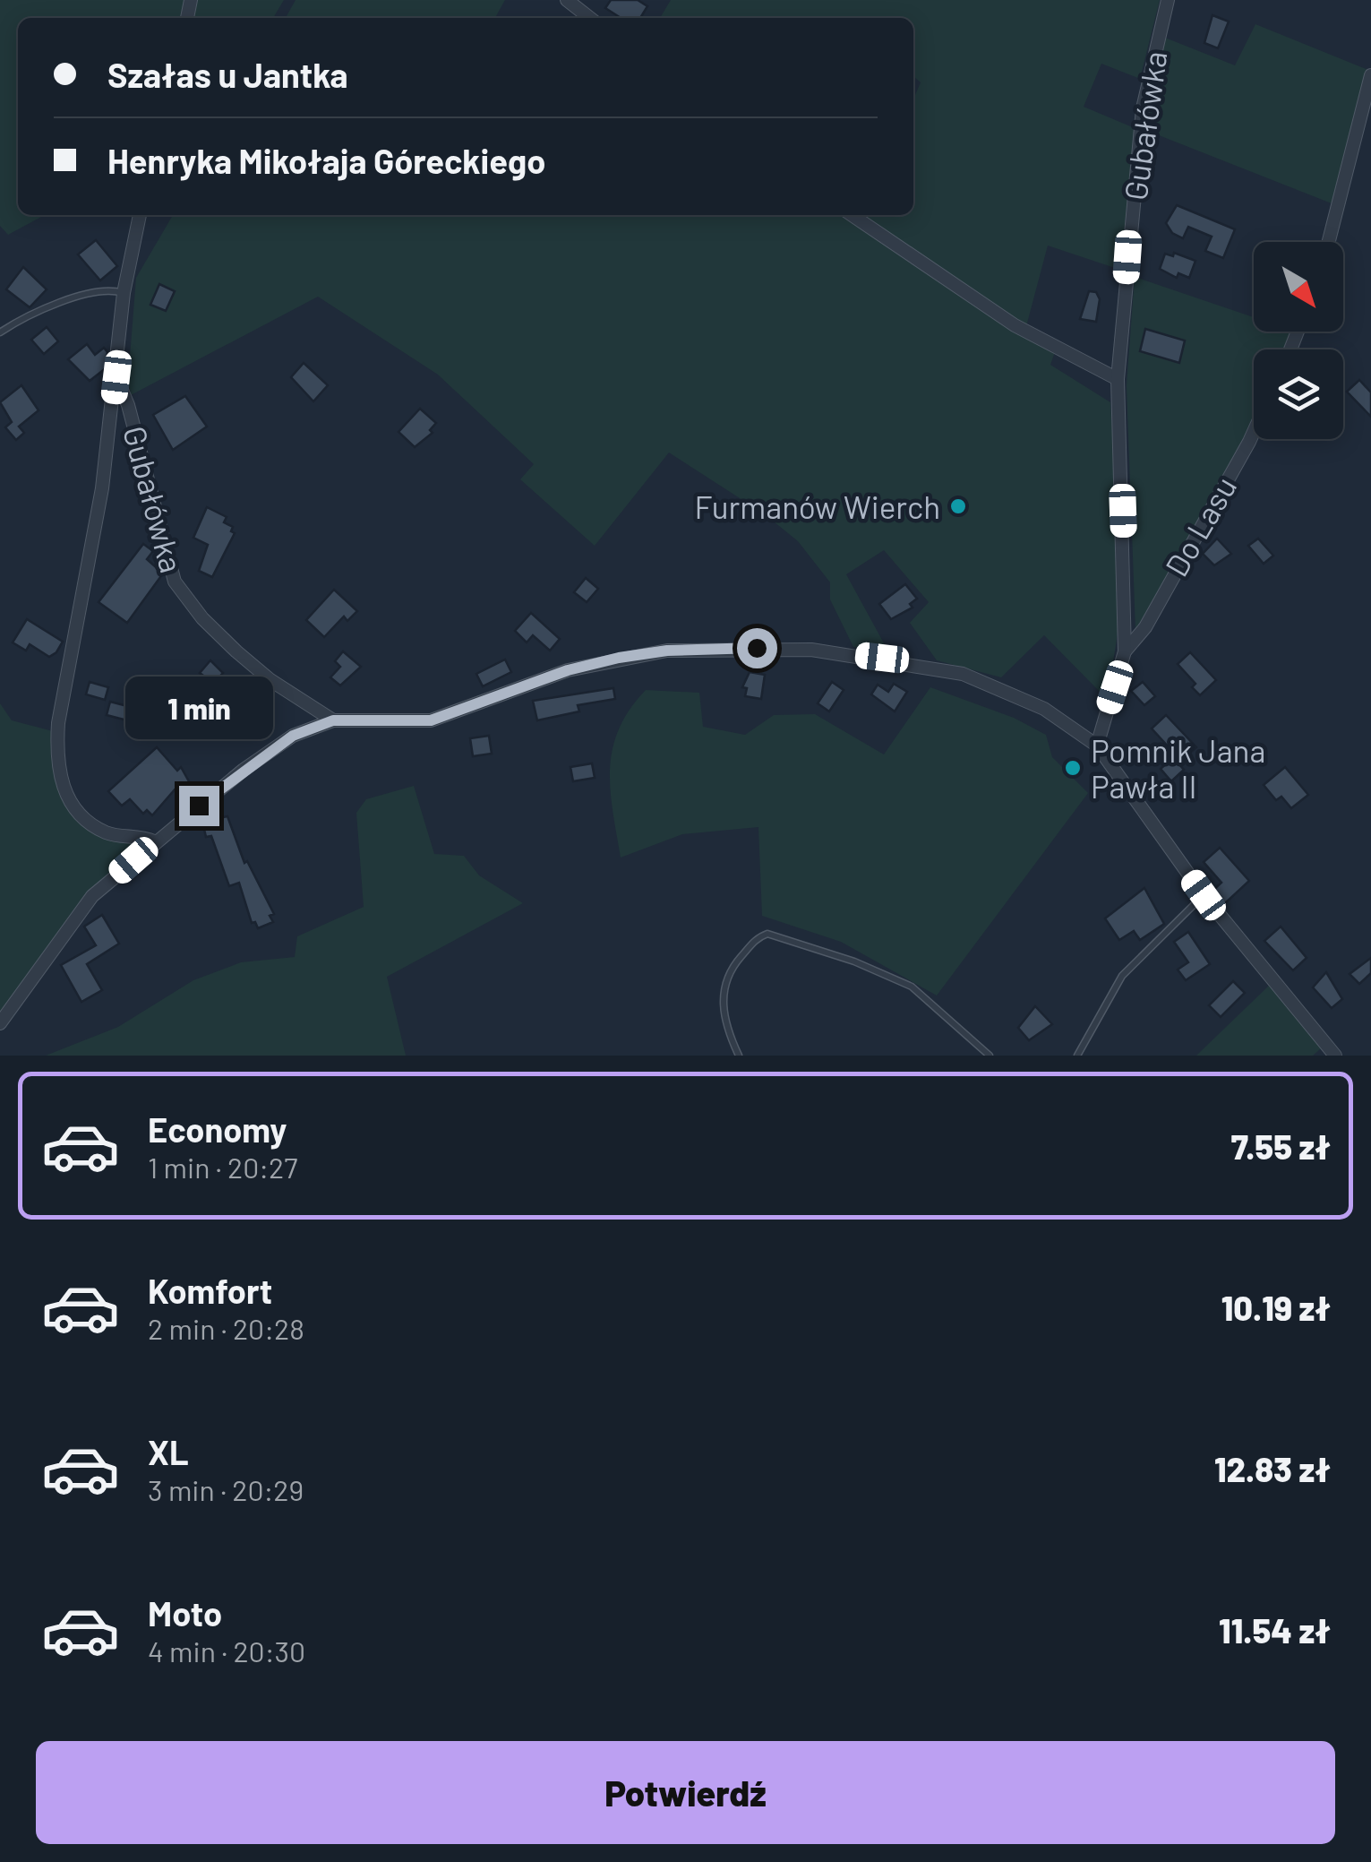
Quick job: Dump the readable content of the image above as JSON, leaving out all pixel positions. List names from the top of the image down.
{
  "streets": {
    "street": ["Gubałówka", "Do Lasu"]
  },
  "crossings": [
    ["Gubałówka", "Do Lasu"]
  ],
  "places": ["Furmanów Wierch", "Pomnik Jana Pawła II"],
  "north": "bottom right",
  "page": {
    "banner": ["Szałas u Jantka", "Henryka Mikołaja Góreckiego"],
    "bubble": "1 min",
    "list": [
      {
        "name": "Economy",
        "note": "1 min · 20:27",
        "value": "7.55 zł"
      },
      {
        "name": "Komfort",
        "note": "2 min · 20:28",
        "value": "10.19 zł"
      },
      {
        "name": "XL",
        "note": "3 min · 20:29",
        "value": "12.83 zł"
      },
      {
        "name": "Moto",
        "note": "4 min · 20:30",
        "value": "11.54 zł"
      }
    ],
    "buttons": "Potwierdź"
  }
}
